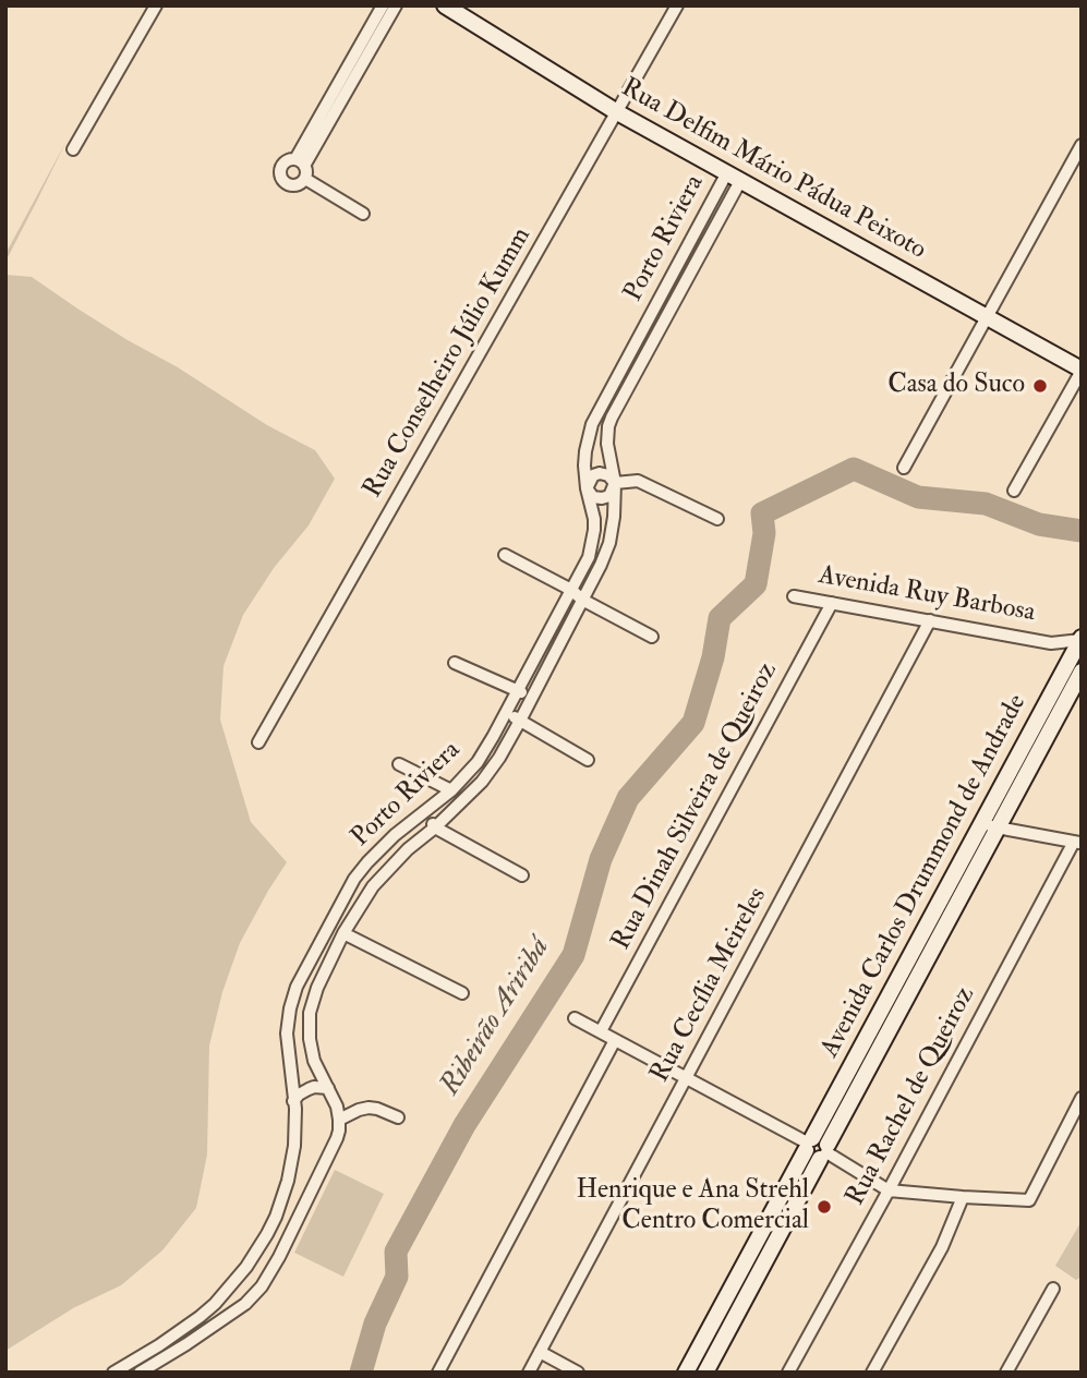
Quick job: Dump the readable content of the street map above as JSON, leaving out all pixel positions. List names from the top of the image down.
{
  "streets": {
    "main road": ["Rua Delfim Mário Pádua Peixoto", "Avenida Carlos Drummond de Andrade"],
    "street": [
      "Porto Riviera",
      "Rua Conselheiro Júlio Kumm",
      "Avenida Ruy Barbosa",
      "Rua Dinah Silveira de Queiroz",
      "Rua Cecília Meireles",
      "Rua Rachel de Queiroz"
    ]
  },
  "crossings": [
    ["Rua Delfim Mário Pádua Peixoto", "Porto Riviera"],
    ["Rua Delfim Mário Pádua Peixoto", "Rua Conselheiro Júlio Kumm"],
    ["Avenida Ruy Barbosa", "Rua Dinah Silveira de Queiroz"],
    ["Avenida Ruy Barbosa", "Avenida Carlos Drummond de Andrade"],
    ["Avenida Ruy Barbosa", "Rua Cecília Meireles"]
  ],
  "water": ["Ribeirão Ariribá"],
  "places": ["Casa do Suco", "Henrique e Ana Strehl Centro Comercial"]
}
